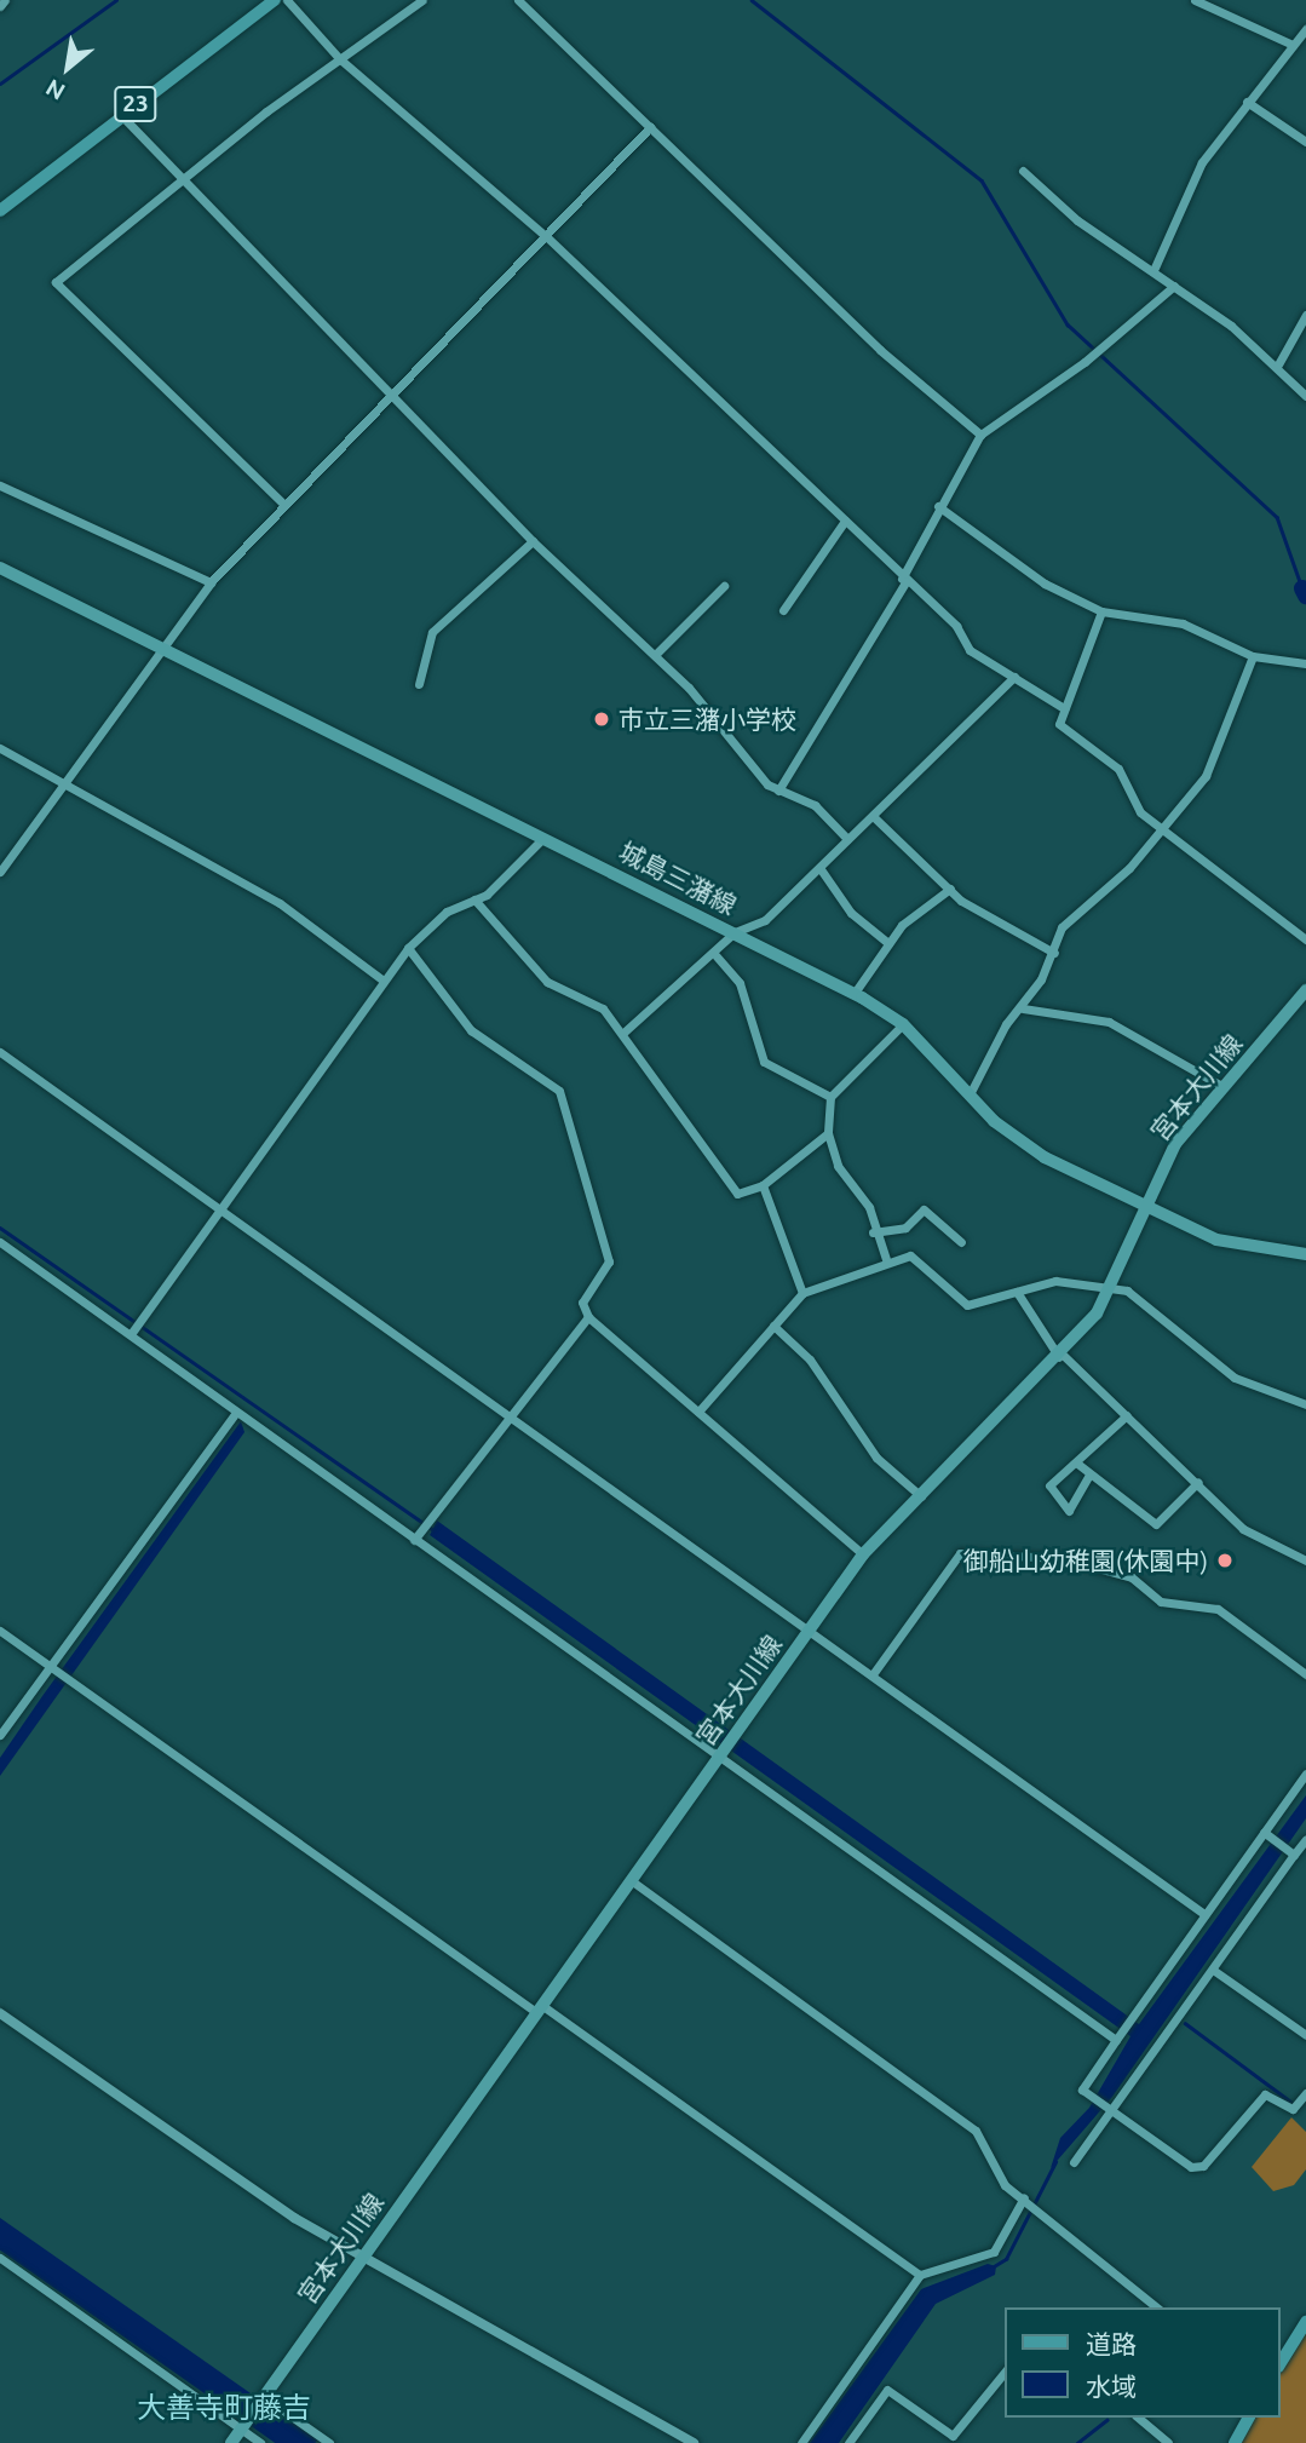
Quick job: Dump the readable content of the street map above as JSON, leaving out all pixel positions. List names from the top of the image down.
{
  "streets": {
    "main road": ["23", "城島三潴線", "宮本大川線"]
  },
  "crossings": [
    ["城島三潴線", "宮本大川線"]
  ],
  "districts": ["大善寺町藤吉"],
  "places": ["市立三潴小学校", "御船山幼稚園(休園中)"],
  "legend": ["道路", "水域"],
  "north": "bottom left"
}
